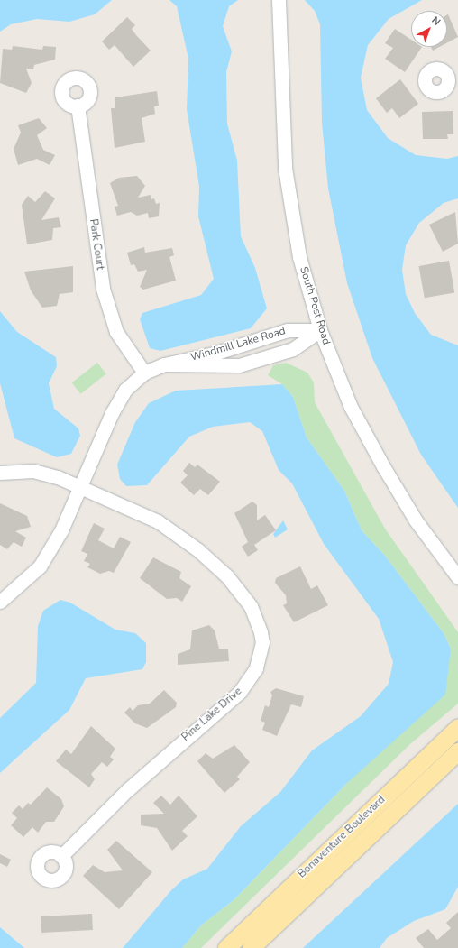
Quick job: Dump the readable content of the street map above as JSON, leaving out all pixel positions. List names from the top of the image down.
{
  "streets": {
    "main road": ["Bonaventure Boulevard"],
    "street": [
      "Park Court",
      "South Post Road",
      "Windmill Lake Road",
      "Pine Lake Drive"
    ]
  },
  "crossings": [
    ["Park Court", "Windmill Lake Road"],
    ["South Post Road", "Windmill Lake Road"],
    ["Windmill Lake Road", "Pine Lake Drive"]
  ],
  "north": "top right"
}
